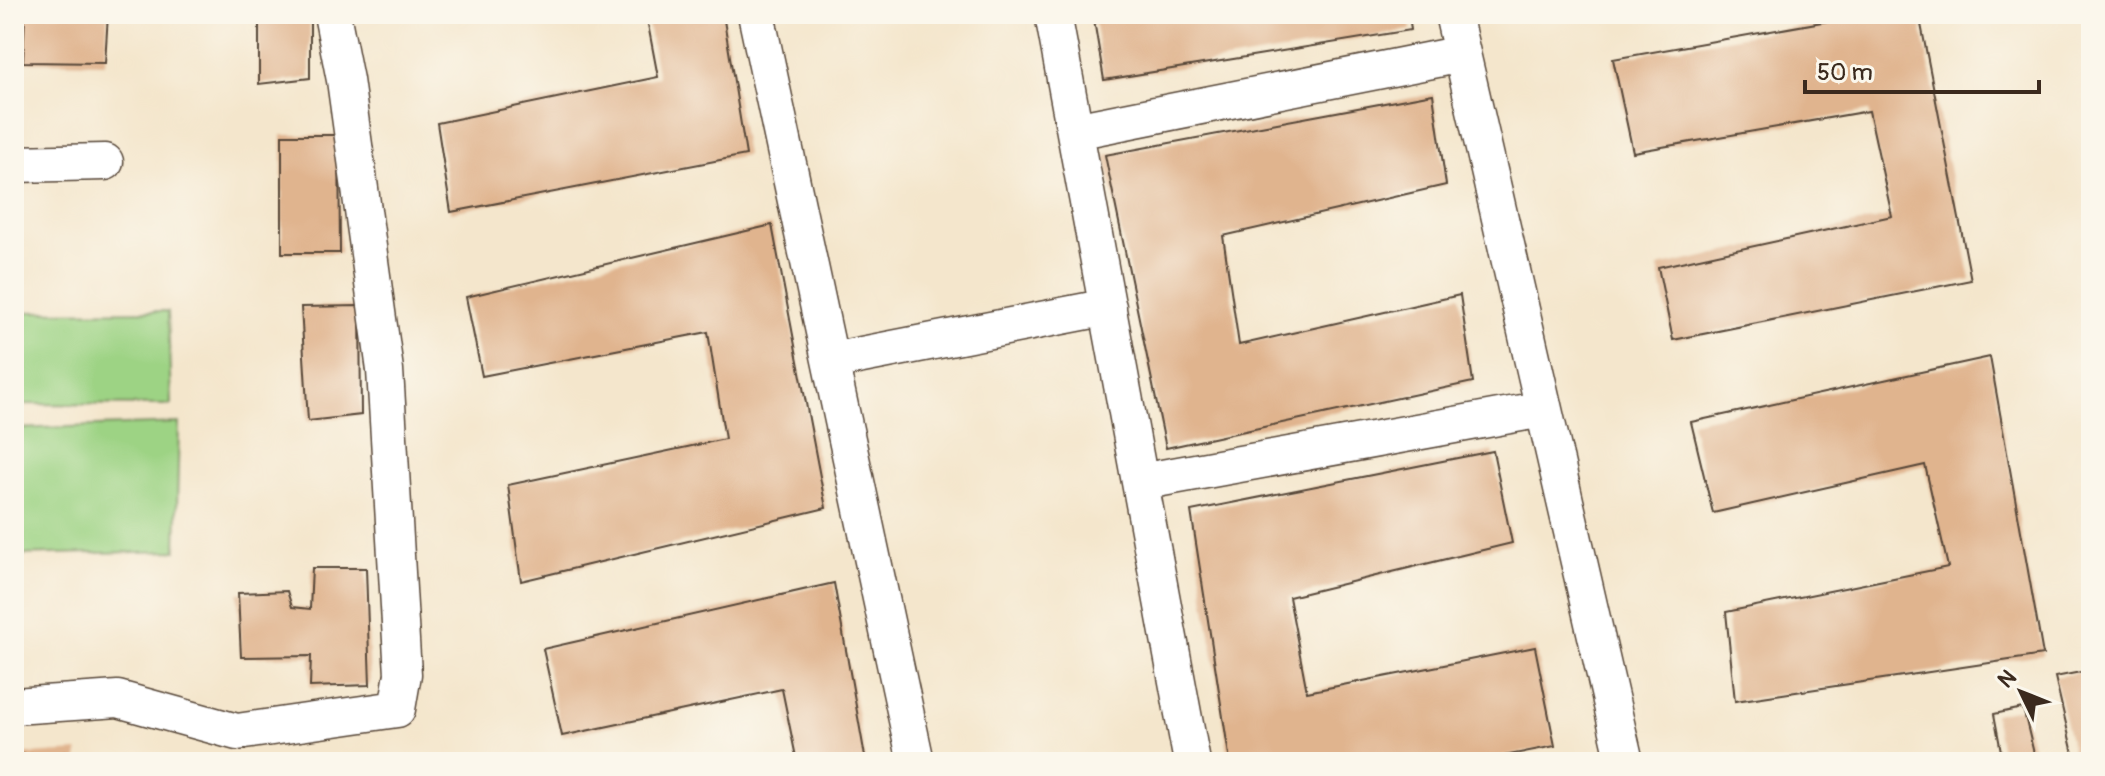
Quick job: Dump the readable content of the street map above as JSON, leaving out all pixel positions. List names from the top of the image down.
{
  "scale_bar": "50 m",
  "north": "top left"
}
